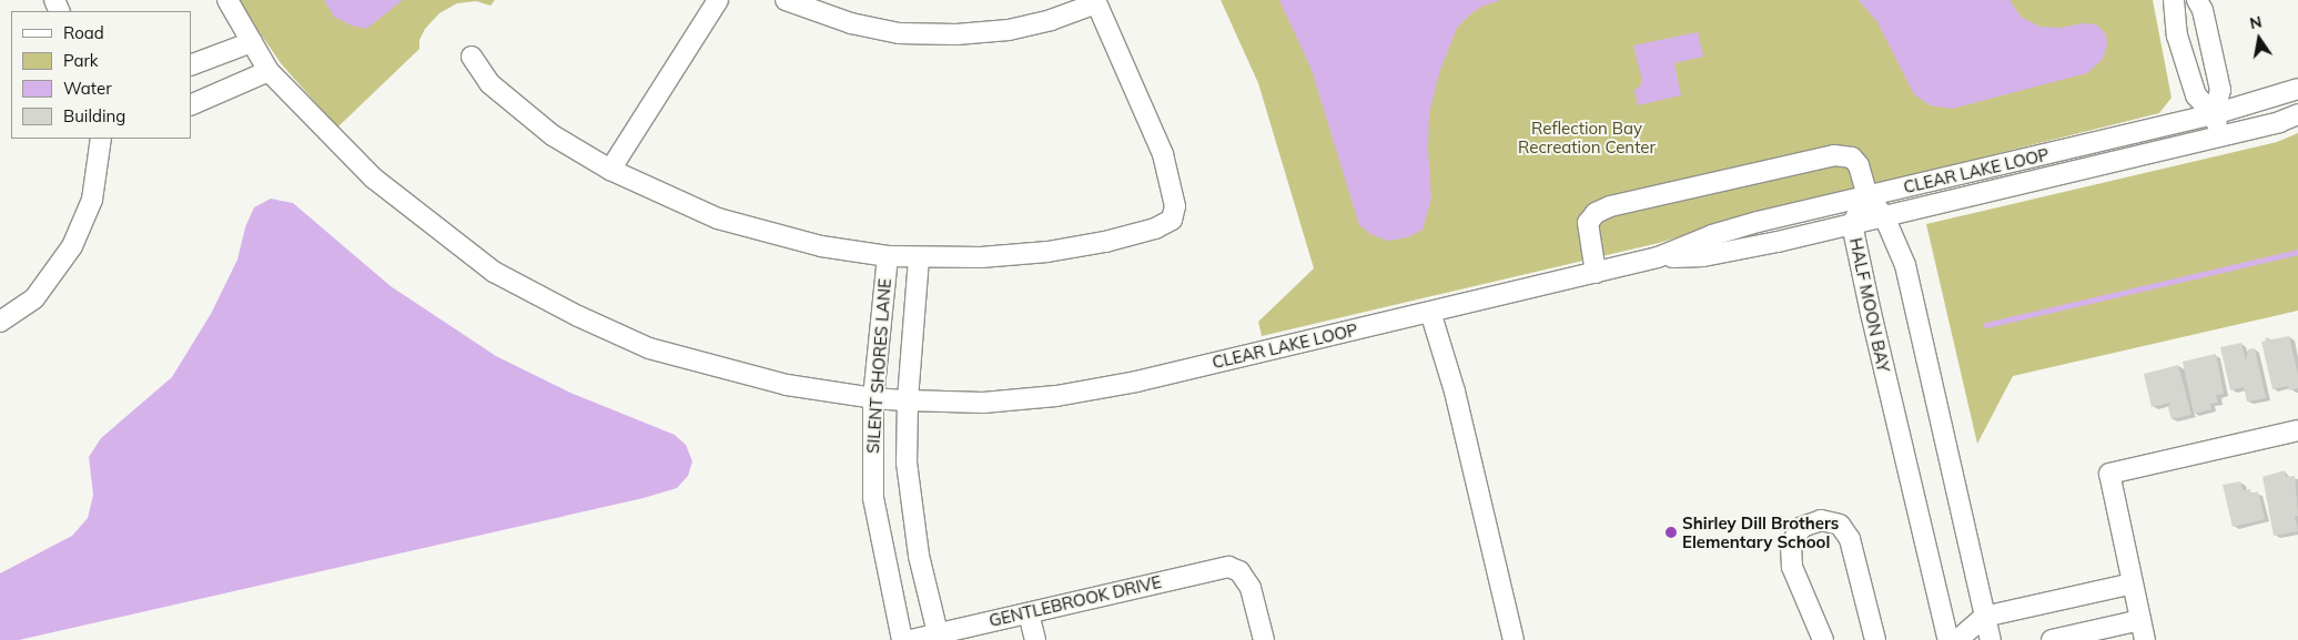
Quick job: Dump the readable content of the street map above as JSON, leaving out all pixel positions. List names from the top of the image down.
{
  "streets": {
    "street": [
      "CLEAR LAKE LOOP",
      "HALF MOON BAY",
      "SILENT SHORES LANE",
      "GENTLEBROOK DRIVE"
    ]
  },
  "crossings": [
    ["CLEAR LAKE LOOP", "HALF MOON BAY"],
    ["CLEAR LAKE LOOP", "SILENT SHORES LANE"],
    ["SILENT SHORES LANE", "GENTLEBROOK DRIVE"]
  ],
  "parks": ["Reflection Bay Recreation Center"],
  "places": ["Shirley Dill Brothers Elementary School"],
  "legend": [
    "Road",
    "Park",
    "Water",
    "Building"
  ],
  "north": "top"
}
